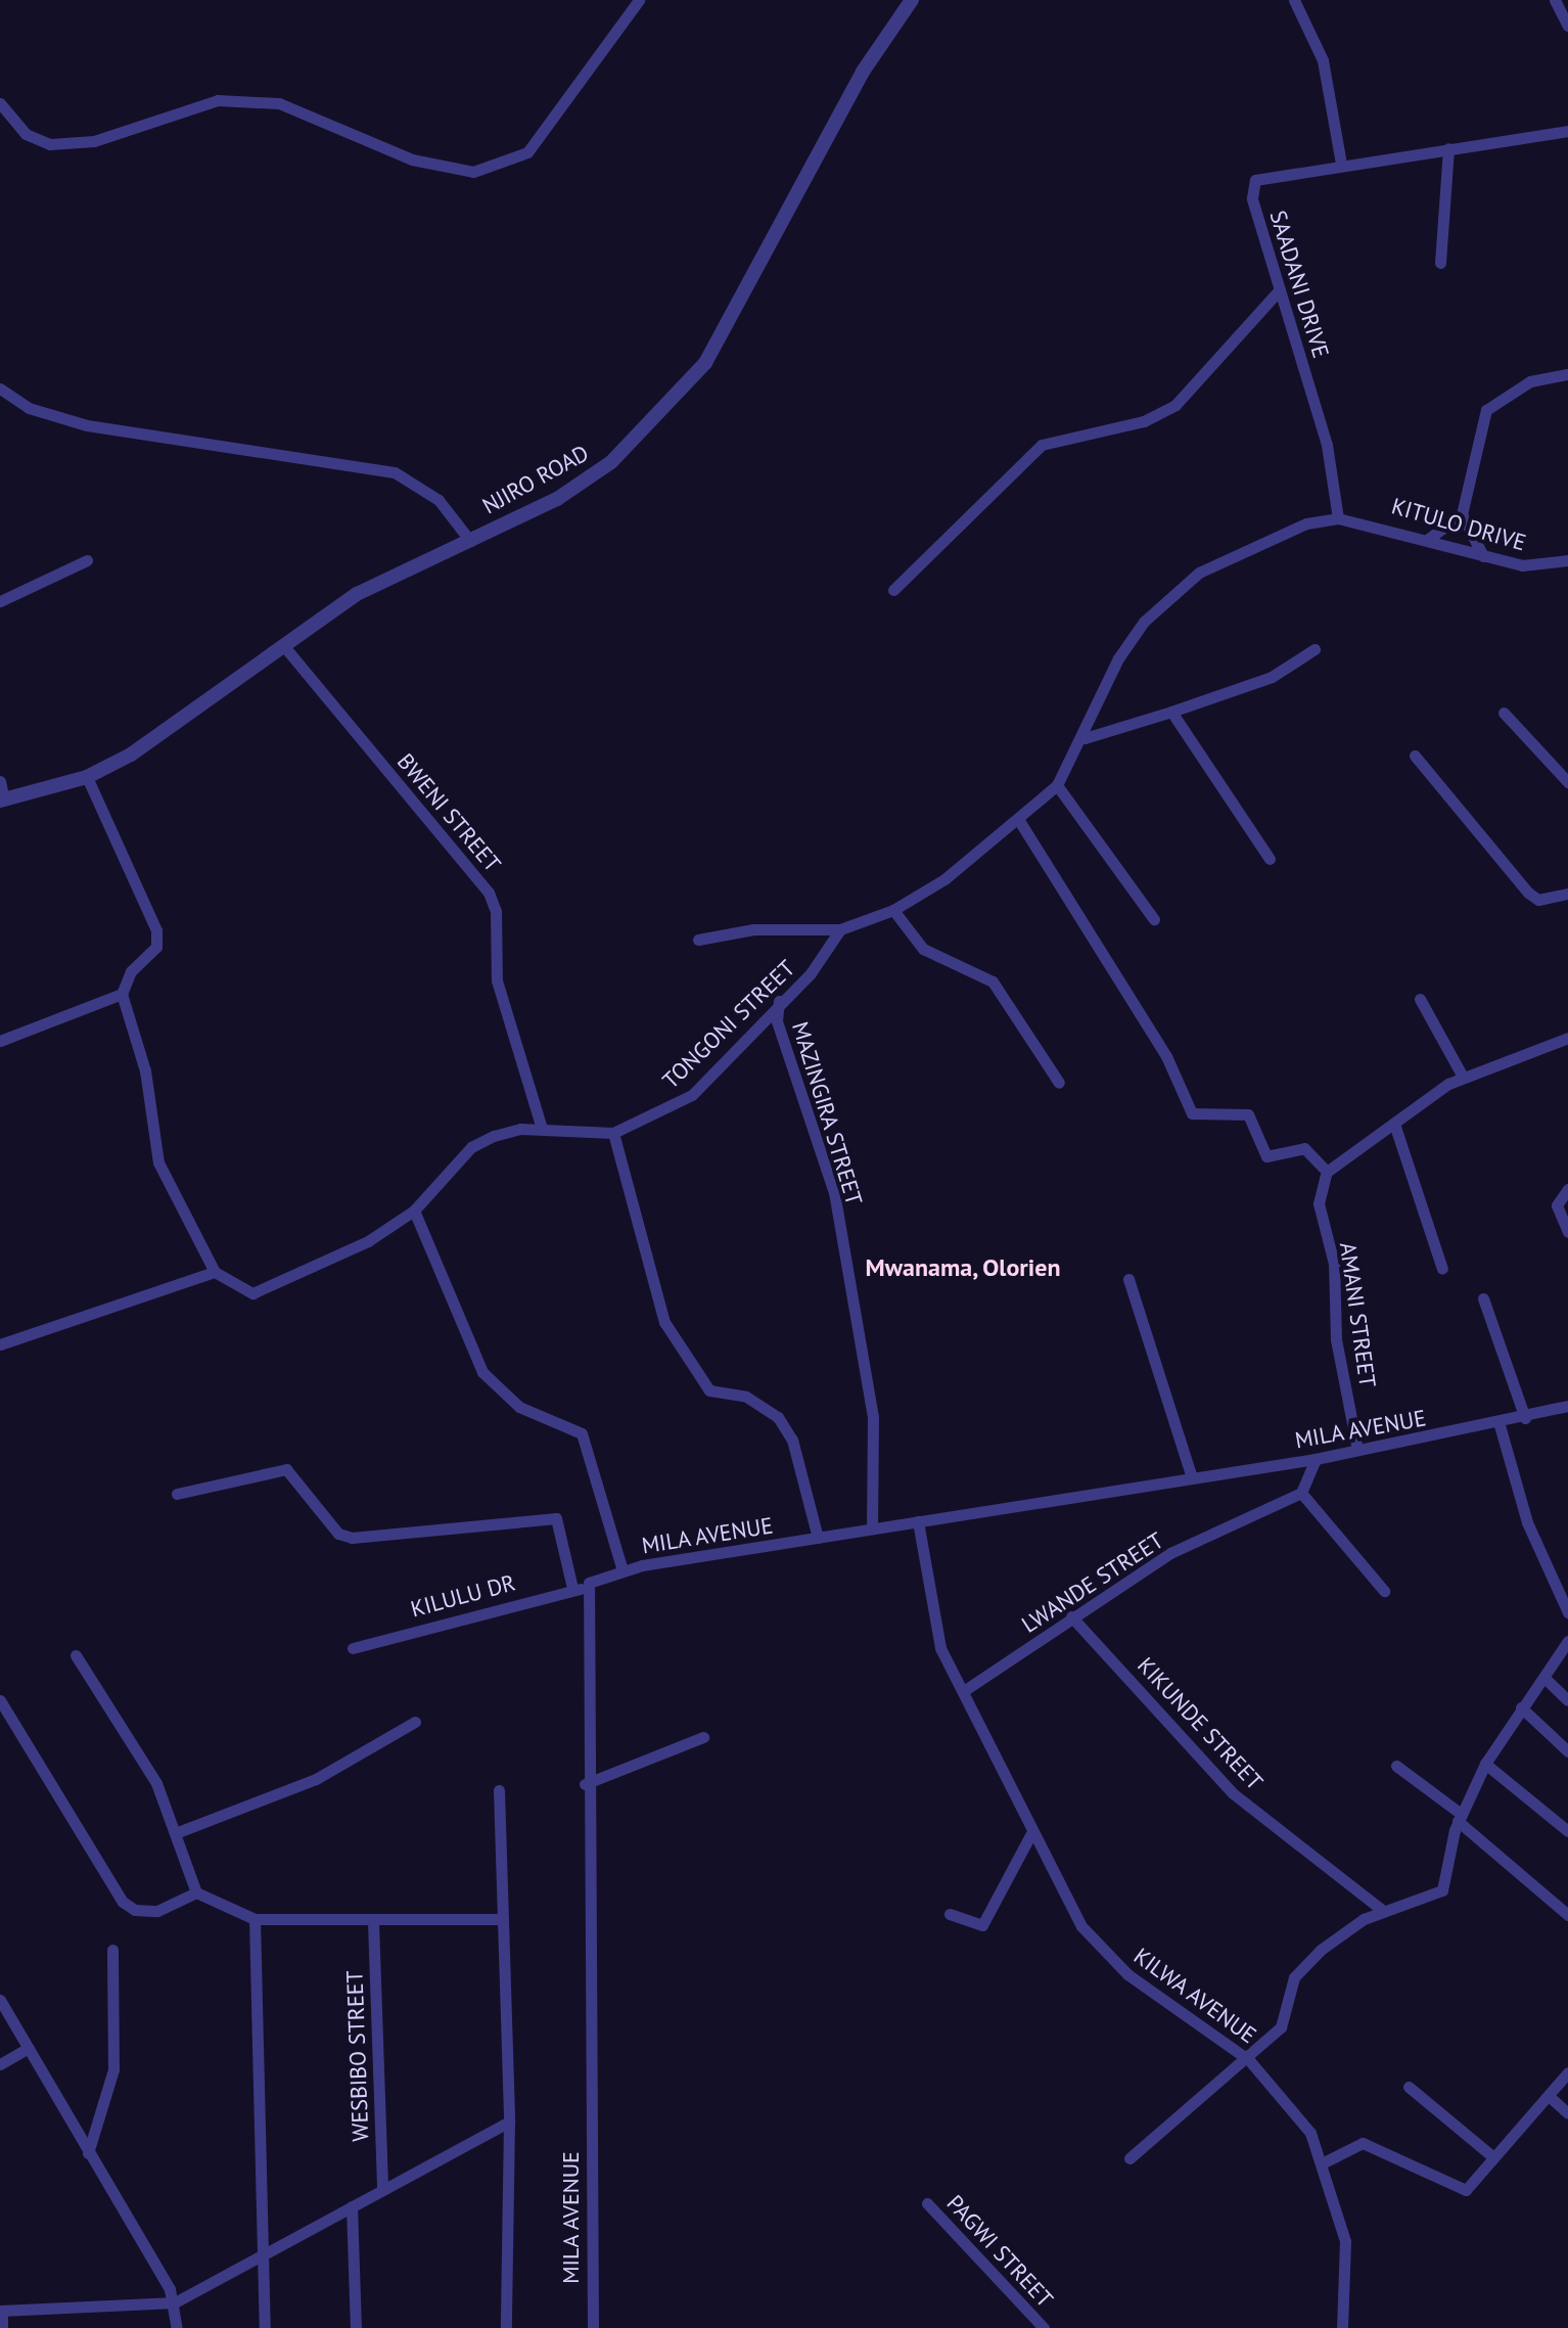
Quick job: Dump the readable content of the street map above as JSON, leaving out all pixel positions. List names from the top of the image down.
{
  "streets": {
    "street": [
      "SAADANI DRIVE",
      "NJIRO ROAD",
      "KITULO DRIVE",
      "BWENI STREET",
      "TONGONI STREET",
      "MAZINGIRA STREET",
      "AMANI STREET",
      "MILA AVENUE",
      "LWANDE STREET",
      "KILULU DR",
      "KIKUNDE STREET",
      "KILWA AVENUE",
      "WESBIBO STREET",
      "PAGWI STREET"
    ]
  },
  "crossings": [
    ["SAADANI DRIVE", "KITULO DRIVE"],
    ["NJIRO ROAD", "BWENI STREET"],
    ["BWENI STREET", "TONGONI STREET"],
    ["TONGONI STREET", "MAZINGIRA STREET"],
    ["MAZINGIRA STREET", "MILA AVENUE"],
    ["AMANI STREET", "MILA AVENUE"],
    ["MILA AVENUE", "KILULU DR"],
    ["MILA AVENUE", "KILWA AVENUE"],
    ["LWANDE STREET", "KIKUNDE STREET"],
    ["LWANDE STREET", "KILWA AVENUE"]
  ],
  "districts": ["Mwanama, Olorien"]
}
